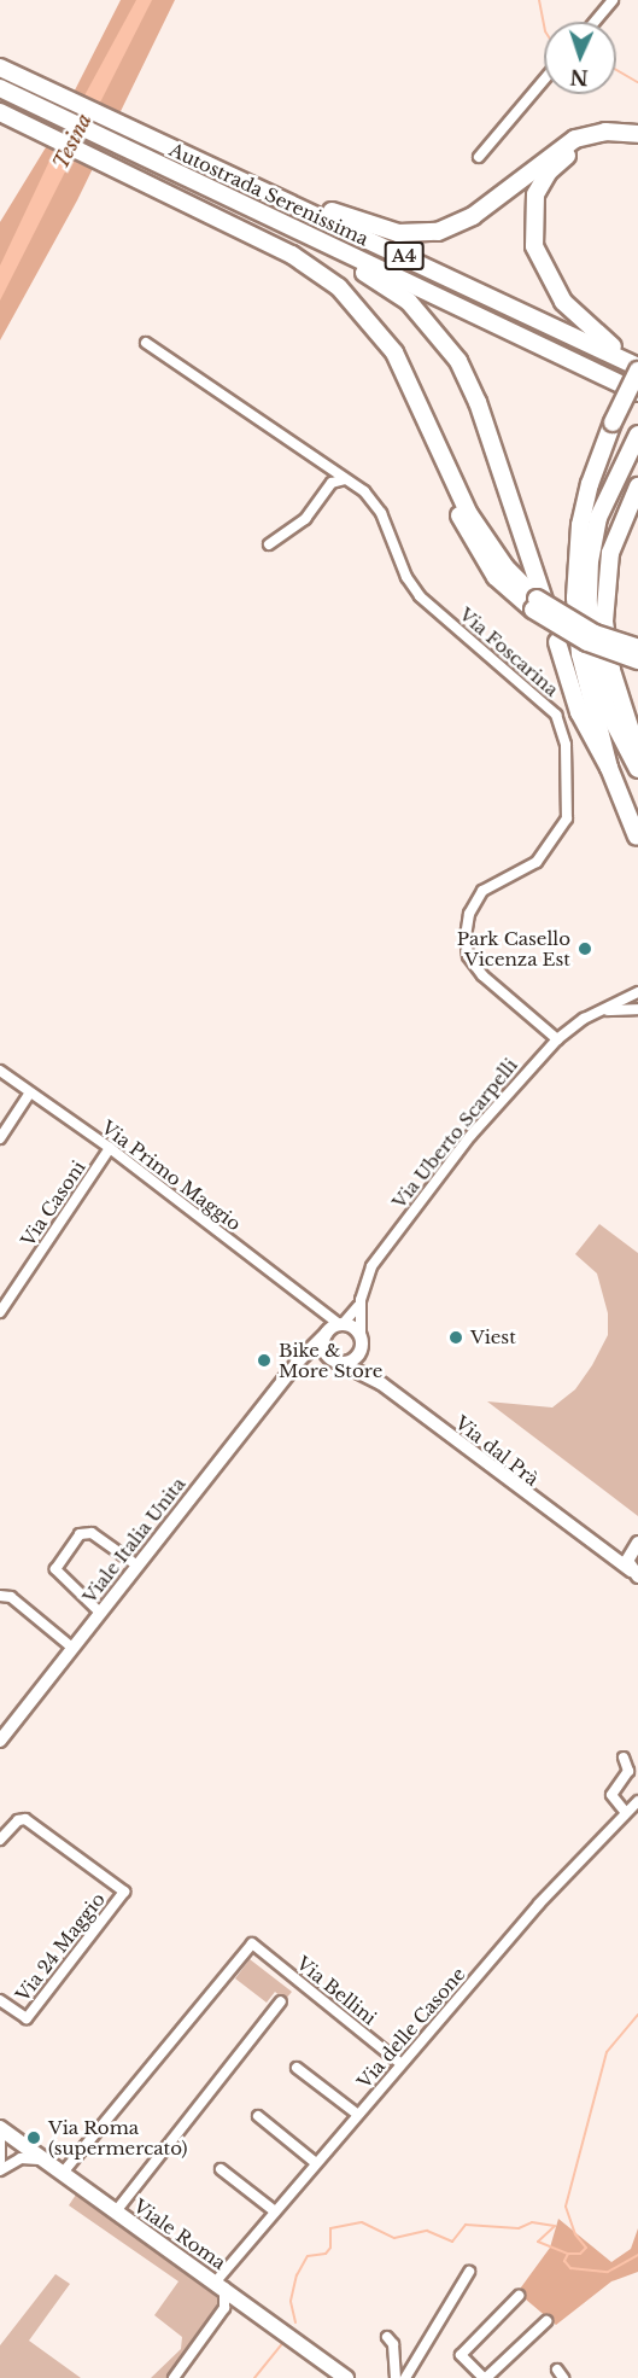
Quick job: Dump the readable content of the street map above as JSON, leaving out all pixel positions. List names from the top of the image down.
{
  "streets": {
    "highway": ["Autostrada Serenissima", "A4"],
    "main road": ["Viale Roma"],
    "street": [
      "Via Foscarina",
      "Via Uberto Scarpelli",
      "Via Primo Maggio",
      "Via Casoni",
      "Via dal Prà",
      "Viale Italia Unita",
      "Via 24 Maggio",
      "Via Bellini",
      "Via delle Casone"
    ]
  },
  "crossings": [
    ["Autostrada Serenissima", "A4"],
    ["Via Foscarina", "Via Uberto Scarpelli"],
    ["Via Uberto Scarpelli", "Via Primo Maggio"],
    ["Via Uberto Scarpelli", "Via dal Prà"],
    ["Via Uberto Scarpelli", "Viale Italia Unita"],
    ["Via Primo Maggio", "Via Casoni"],
    ["Via Primo Maggio", "Via dal Prà"],
    ["Via Primo Maggio", "Viale Italia Unita"],
    ["Via dal Prà", "Viale Italia Unita"],
    ["Via Bellini", "Via delle Casone"],
    ["Via Bellini", "Viale Roma"],
    ["Via delle Casone", "Viale Roma"]
  ],
  "water": ["Tesina"],
  "places": [
    "Park Casello Vicenza Est",
    "Viest",
    "Bike & More Store",
    "Via Roma (supermercato)"
  ],
  "north": "bottom"
}
